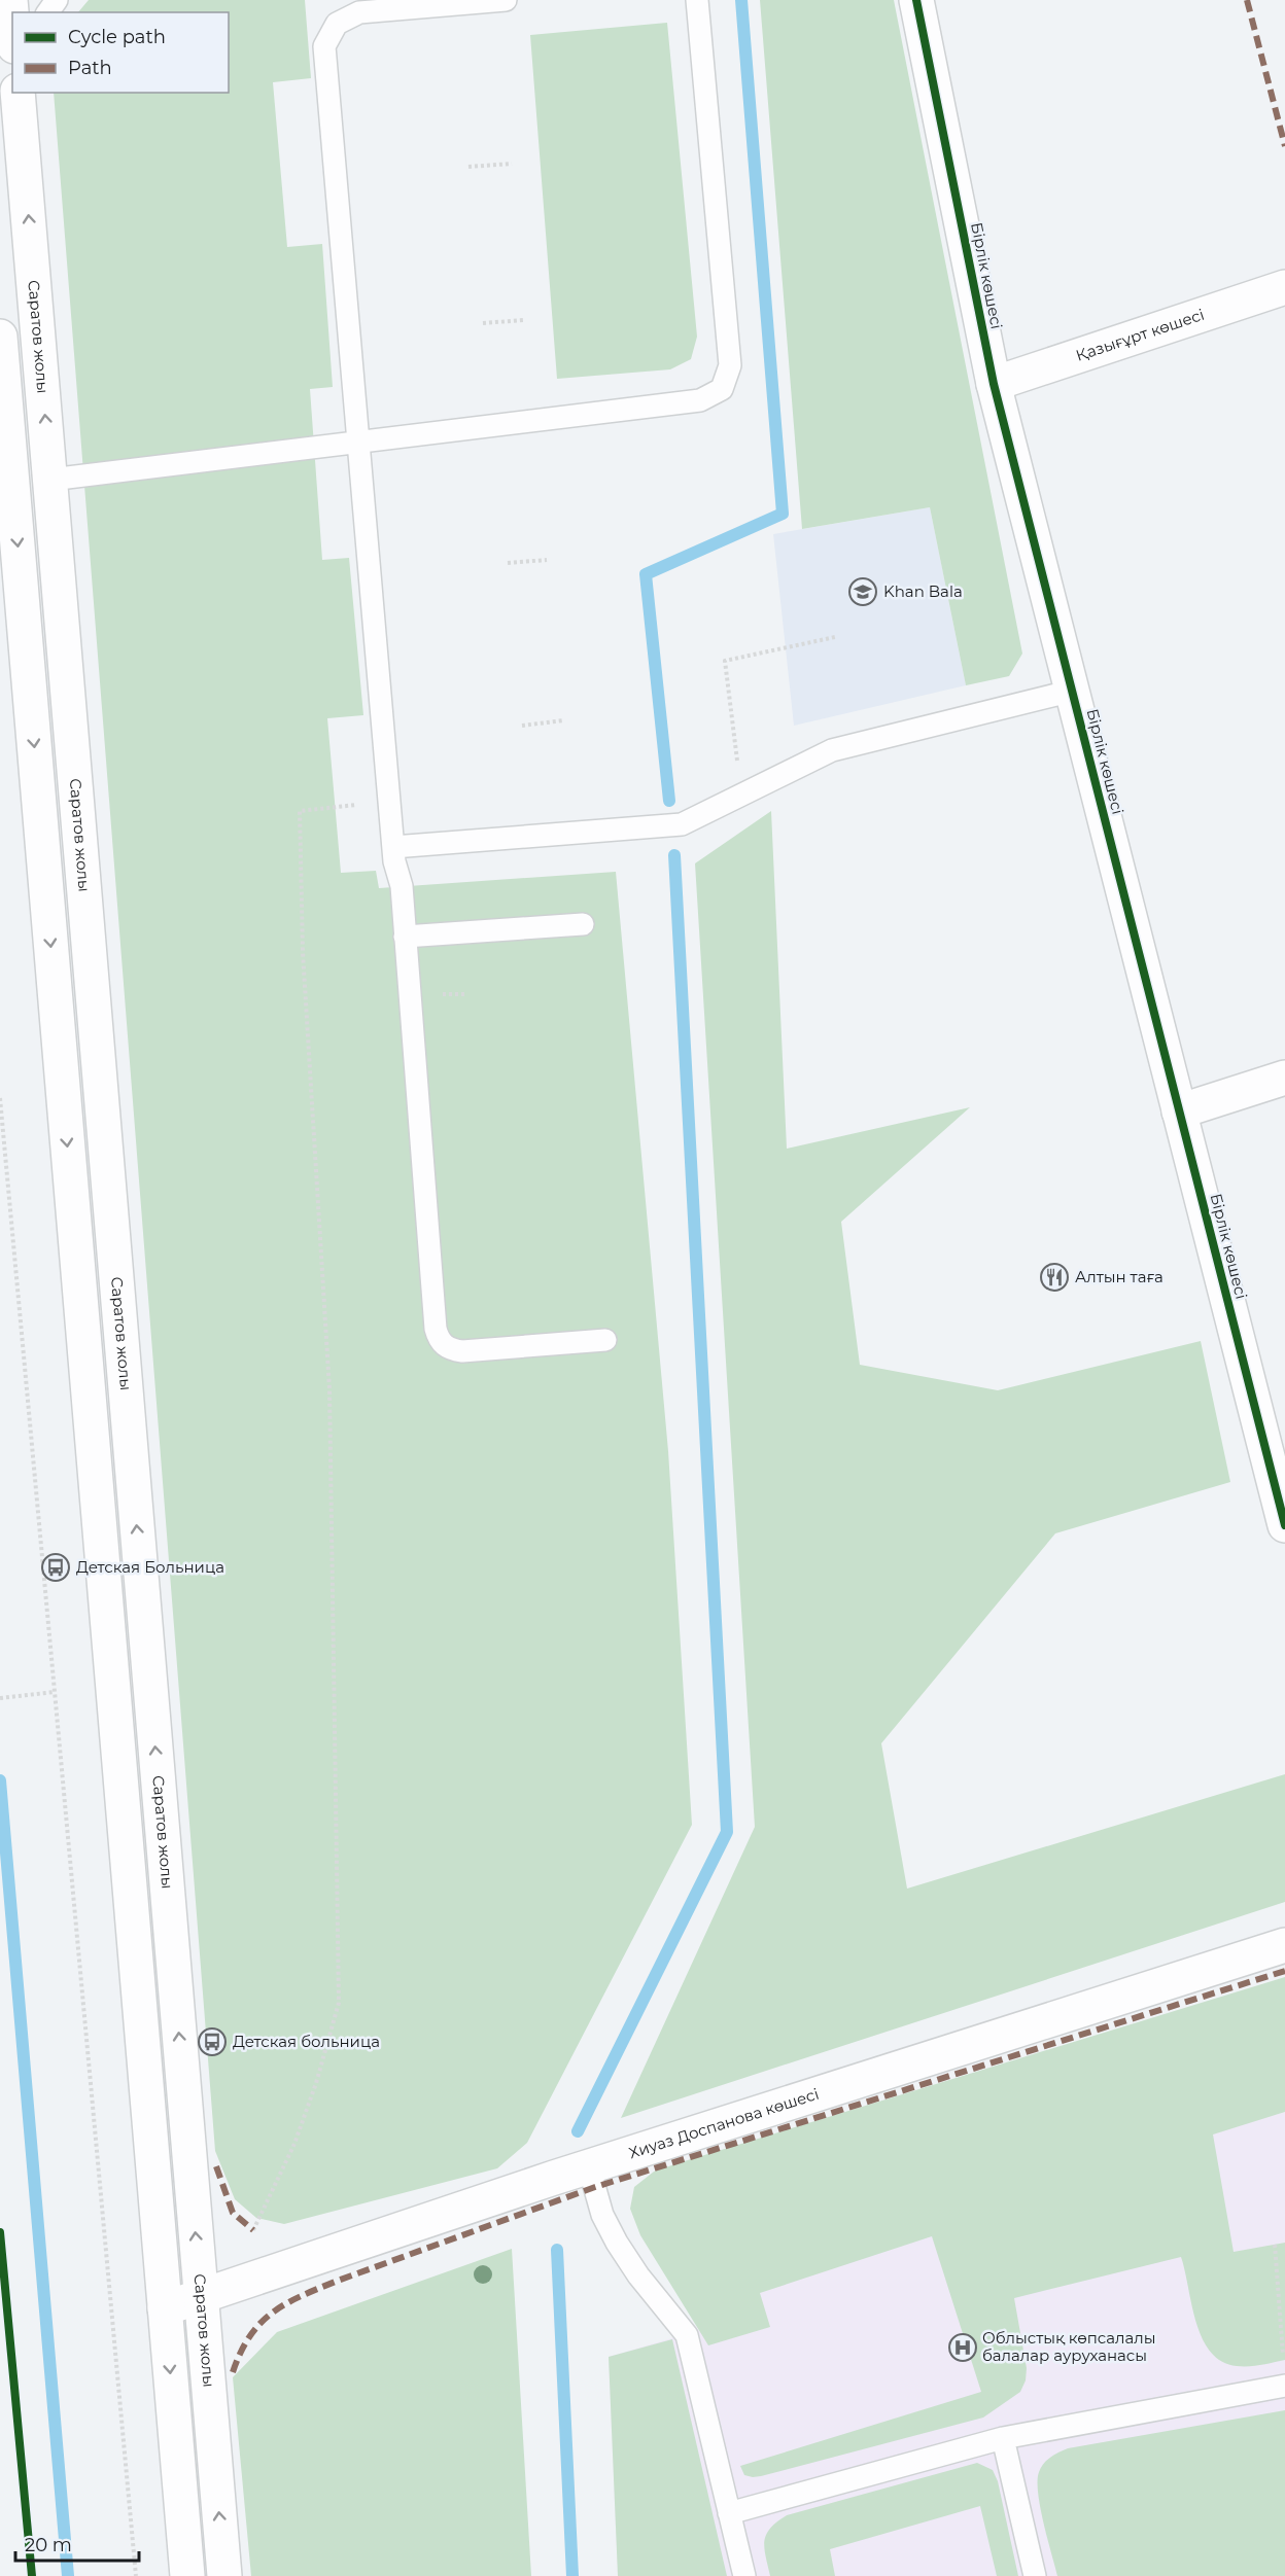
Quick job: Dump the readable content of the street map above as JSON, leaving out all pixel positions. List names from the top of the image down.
{
  "streets": {
    "main road": [
      "Бірлік көшесі",
      "Қазығұрт көшесі",
      "Саратов жолы",
      "Хиуаз Доспанова көшесі"
    ]
  },
  "crossings": [
    ["Бірлік көшесі", "Қазығұрт көшесі"],
    ["Саратов жолы", "Хиуаз Доспанова көшесі"]
  ],
  "places": {
    "school or university": ["Khan Bala"],
    "restaurant": ["Алтын таға"],
    "bus stop": ["Детская Больница", "Детская больница"],
    "hospital": ["Облыстық көпсалалы балалар ауруханасы"]
  },
  "legend": ["Cycle path", "Path"],
  "scale_bar": "20 m"
}
